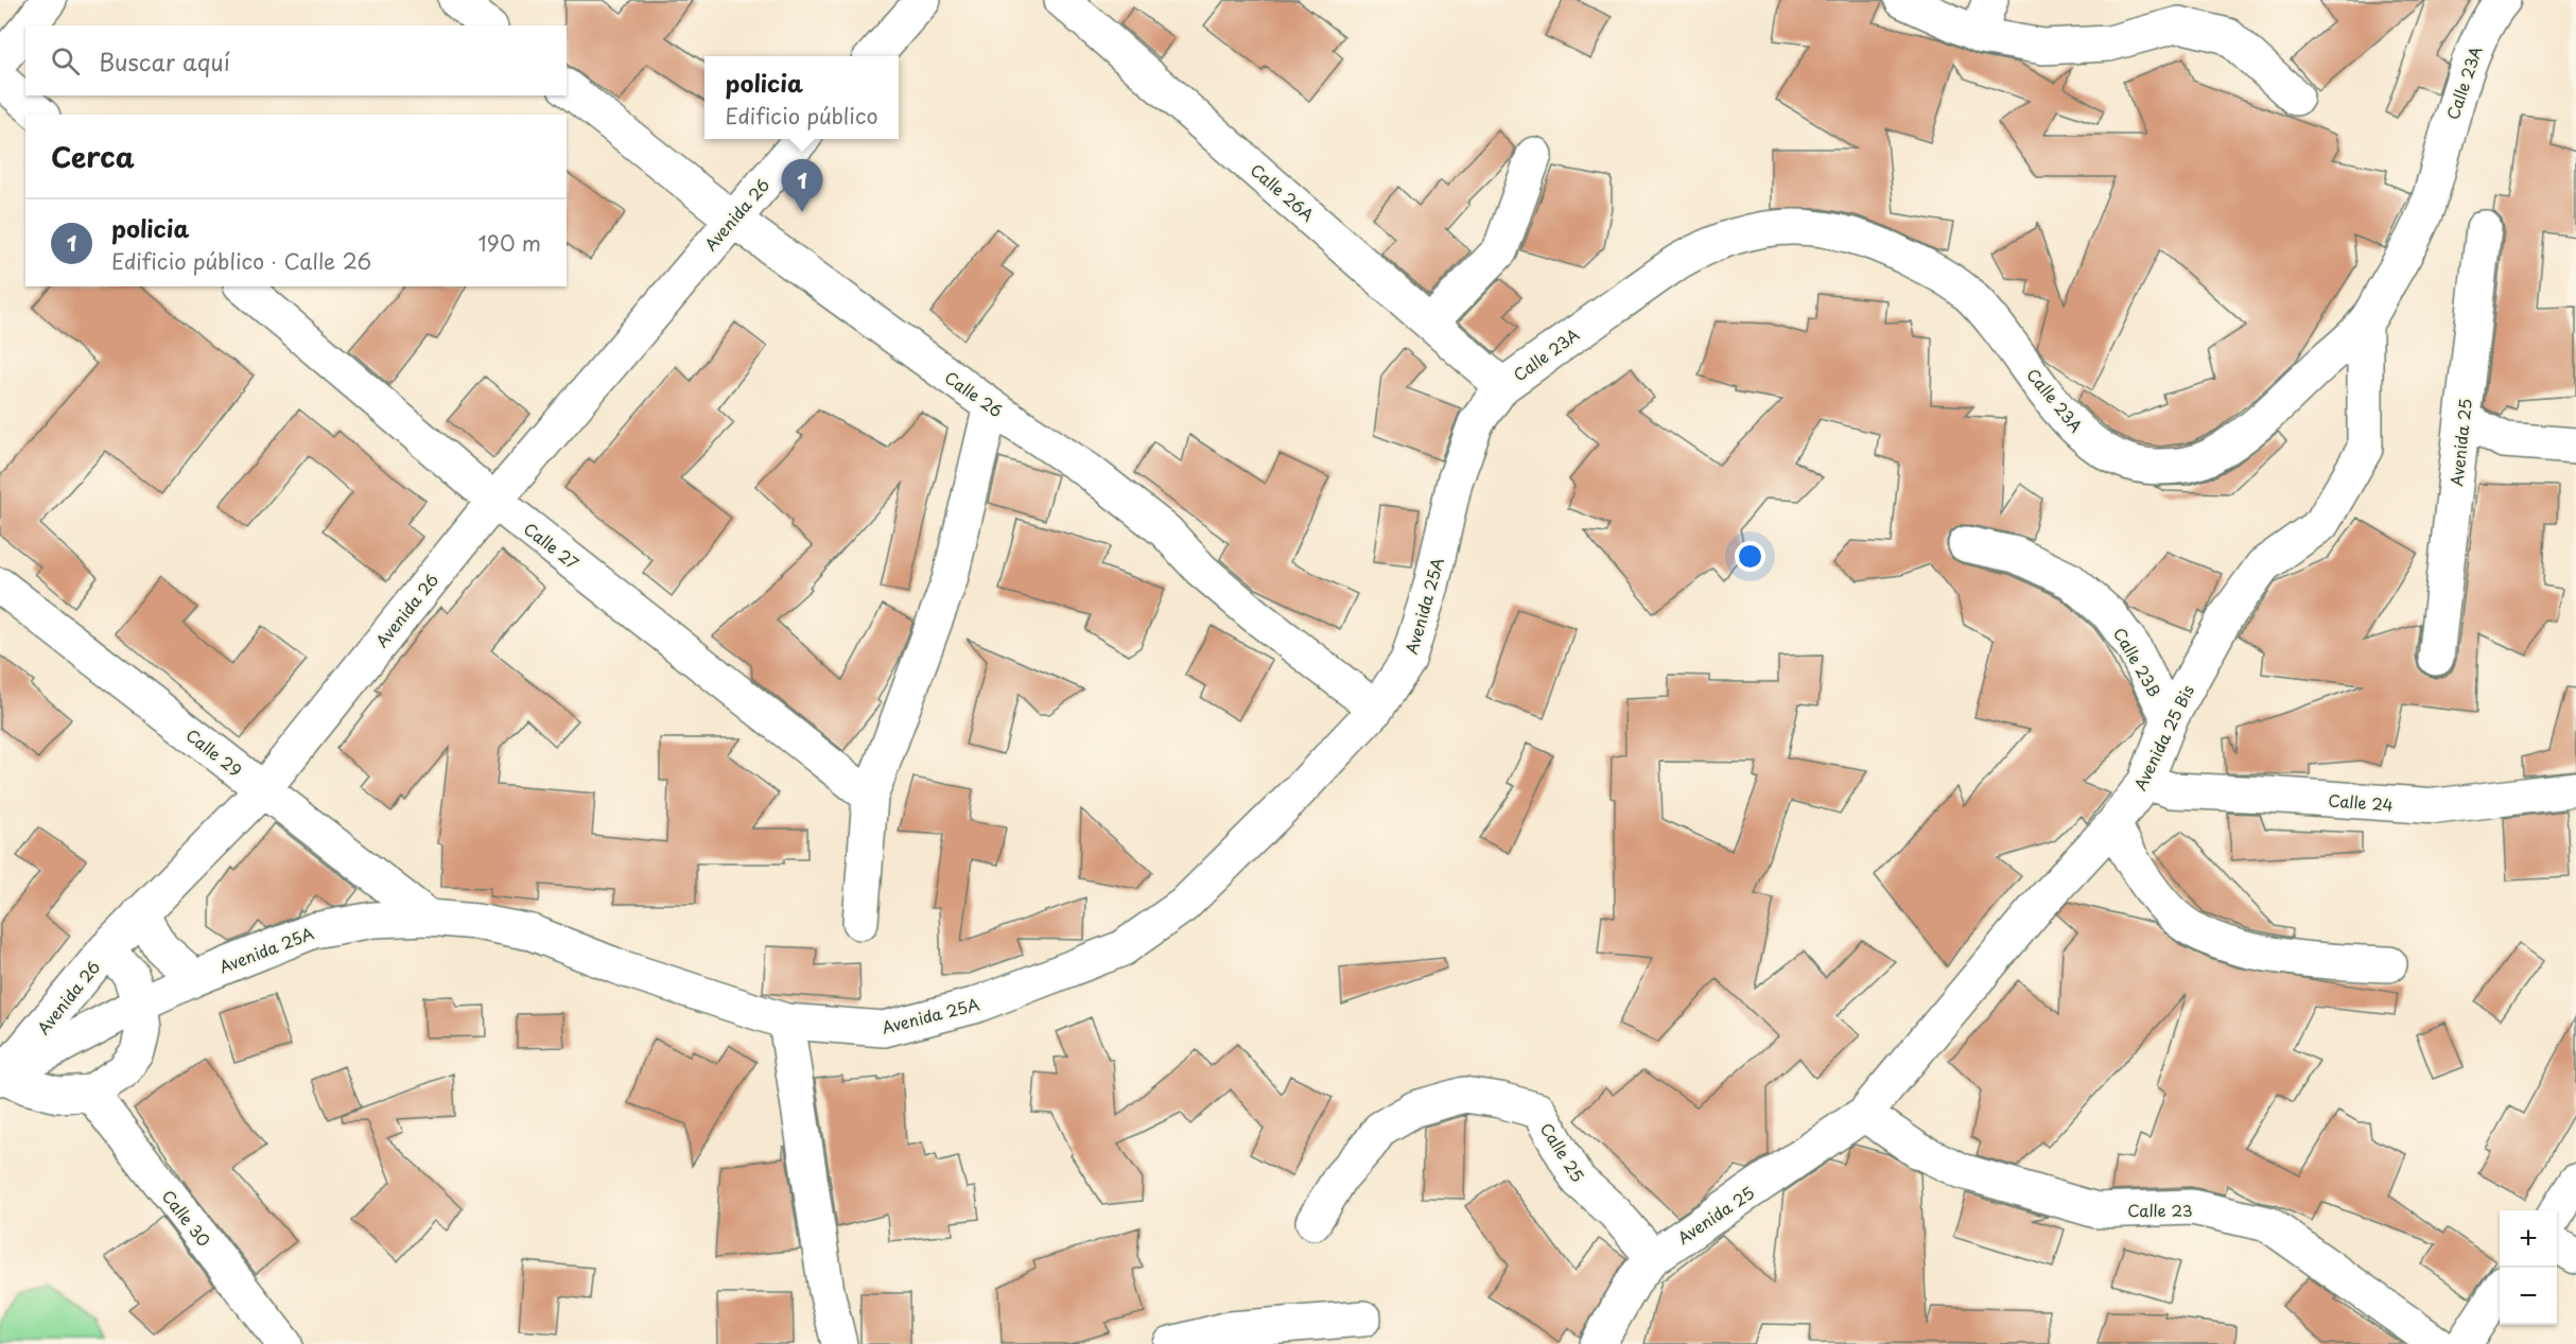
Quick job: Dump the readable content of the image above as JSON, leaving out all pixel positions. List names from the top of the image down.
{
  "streets": {
    "street": [
      "Calle 23A",
      "Calle 26A",
      "Avenida 26",
      "Calle 26",
      "Avenida 25",
      "Calle 27",
      "Avenida 25A",
      "Calle 23B",
      "Avenida 25 Bis",
      "Calle 29",
      "Calle 24",
      "Calle 25",
      "Calle 23",
      "Calle 30"
    ]
  },
  "crossings": [
    ["Calle 23A", "Calle 26A"],
    ["Calle 23A", "Avenida 25A"],
    ["Calle 23A", "Avenida 25 Bis"],
    ["Calle 26A", "Avenida 25A"],
    ["Avenida 26", "Calle 26"],
    ["Avenida 26", "Calle 27"],
    ["Avenida 26", "Avenida 25A"],
    ["Avenida 26", "Calle 29"],
    ["Calle 26", "Avenida 25A"],
    ["Avenida 25", "Avenida 25 Bis"],
    ["Avenida 25", "Calle 25"],
    ["Avenida 25", "Calle 23"],
    ["Avenida 25A", "Calle 29"],
    ["Calle 23B", "Avenida 25 Bis"],
    ["Avenida 25 Bis", "Calle 24"],
    ["Avenida 25 Bis", "Calle 23"]
  ],
  "page": {
    "search": "Buscar aquí",
    "popup": ["policia", "Edificio público"],
    "heading": "Cerca",
    "pins": "1",
    "list": [
      {
        "mark": "1",
        "name": "policia",
        "note": "Edificio público · Calle 26",
        "value": "190 m"
      }
    ],
    "map_buttons": ["+", "−"]
  }
}
